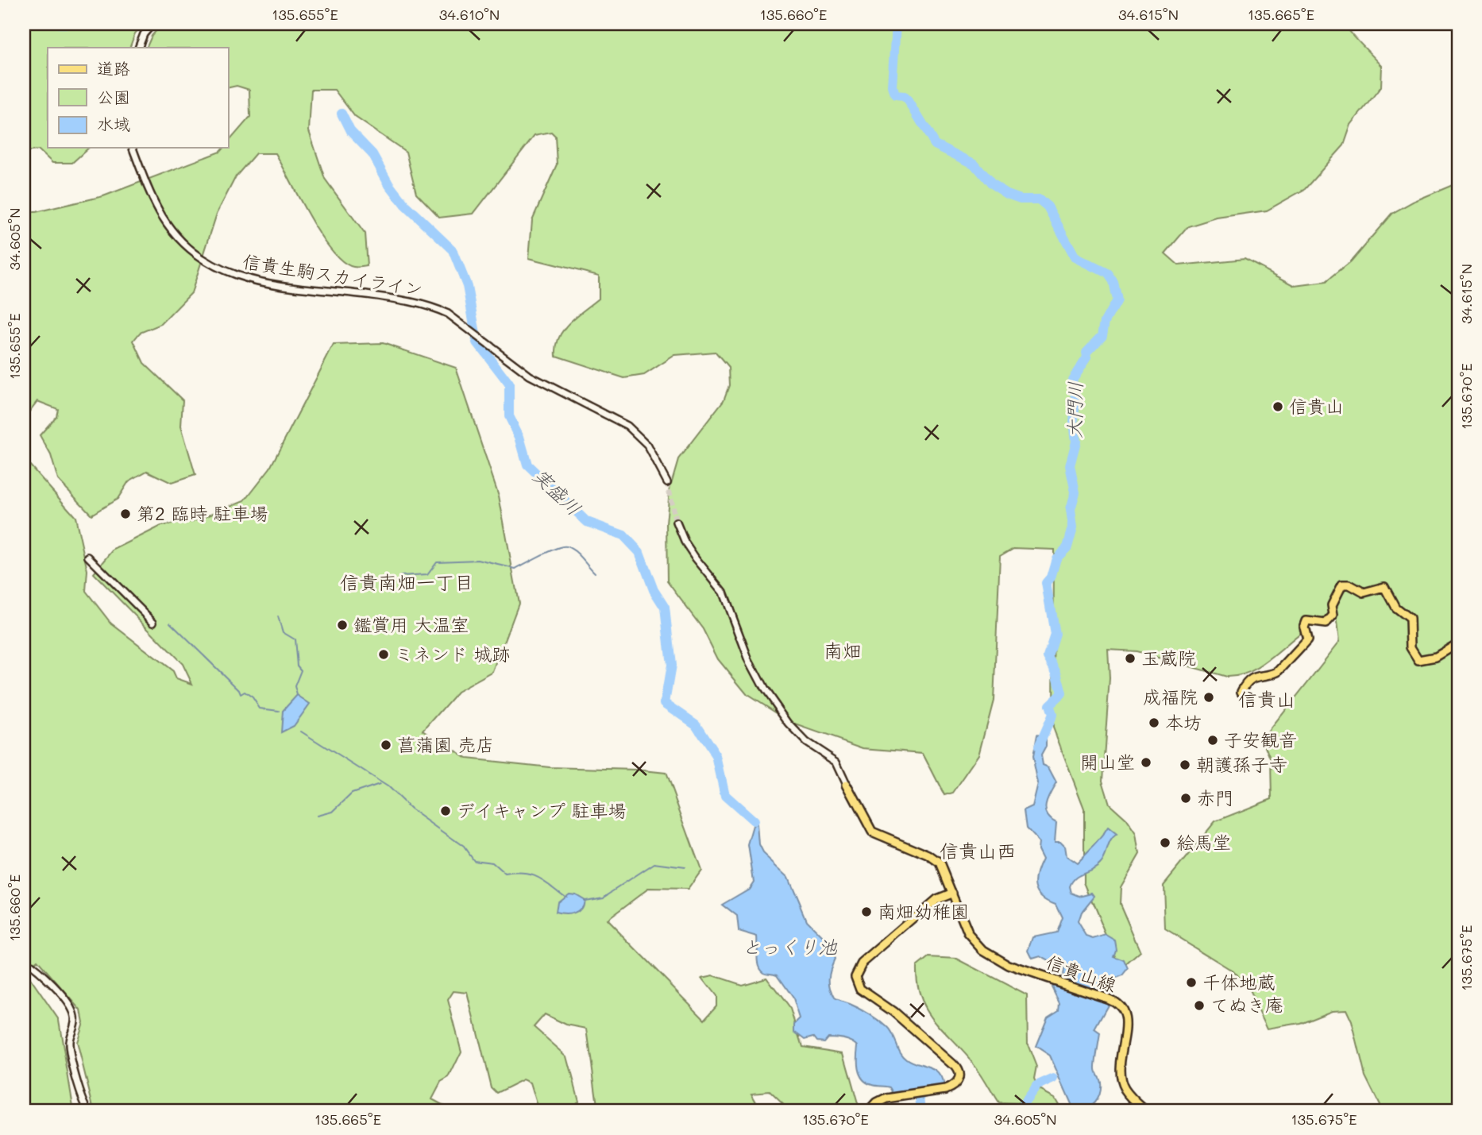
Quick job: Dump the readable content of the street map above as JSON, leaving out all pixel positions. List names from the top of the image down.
{
  "streets": {
    "main road": ["信貴山線"],
    "street": ["信貴生駒スカイライン"]
  },
  "districts": [
    "信貴南畑一丁目",
    "南畑",
    "信貴山",
    "信貴山西"
  ],
  "water": ["大門川", "実盛川", "とっくり池"],
  "places": [
    "信貴山",
    "第2 臨時 駐車場",
    "鑑賞用 大温室",
    "ミネンド 城跡",
    "玉蔵院",
    "成福院",
    "本坊",
    "子安観音",
    "菖蒲園 売店",
    "開山堂",
    "朝護孫子寺",
    "赤門",
    "デイキャンプ 駐車場",
    "絵馬堂",
    "南畑幼稚園",
    "千体地蔵",
    "てぬき庵"
  ],
  "legend": ["道路", "公園", "水域"],
  "coordinates": [
    "135.655°E",
    "34.610°N",
    "135.660°E",
    "34.615°N",
    "135.665°E",
    "34.605°N",
    "135.670°E",
    "135.675°E"
  ]
}
